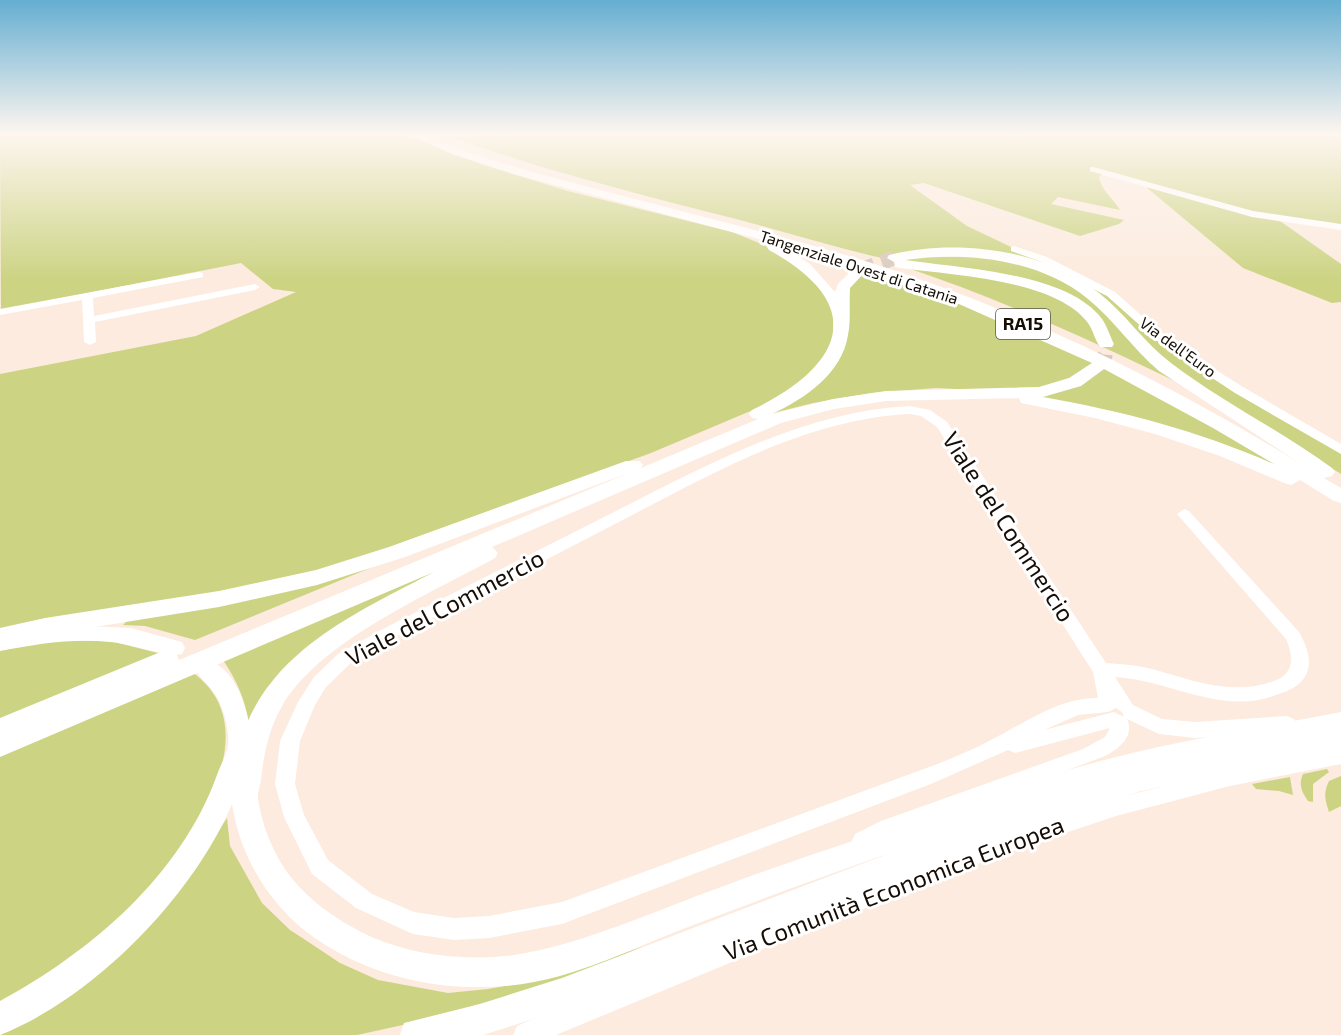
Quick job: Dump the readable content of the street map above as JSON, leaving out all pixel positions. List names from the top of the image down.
{
  "streets": {
    "highway": ["Tangenziale Ovest di Catania", "RA15"],
    "street": ["Via dell'Euro", "Viale del Commercio", "Via Comunità Economica Europea"]
  }
}
